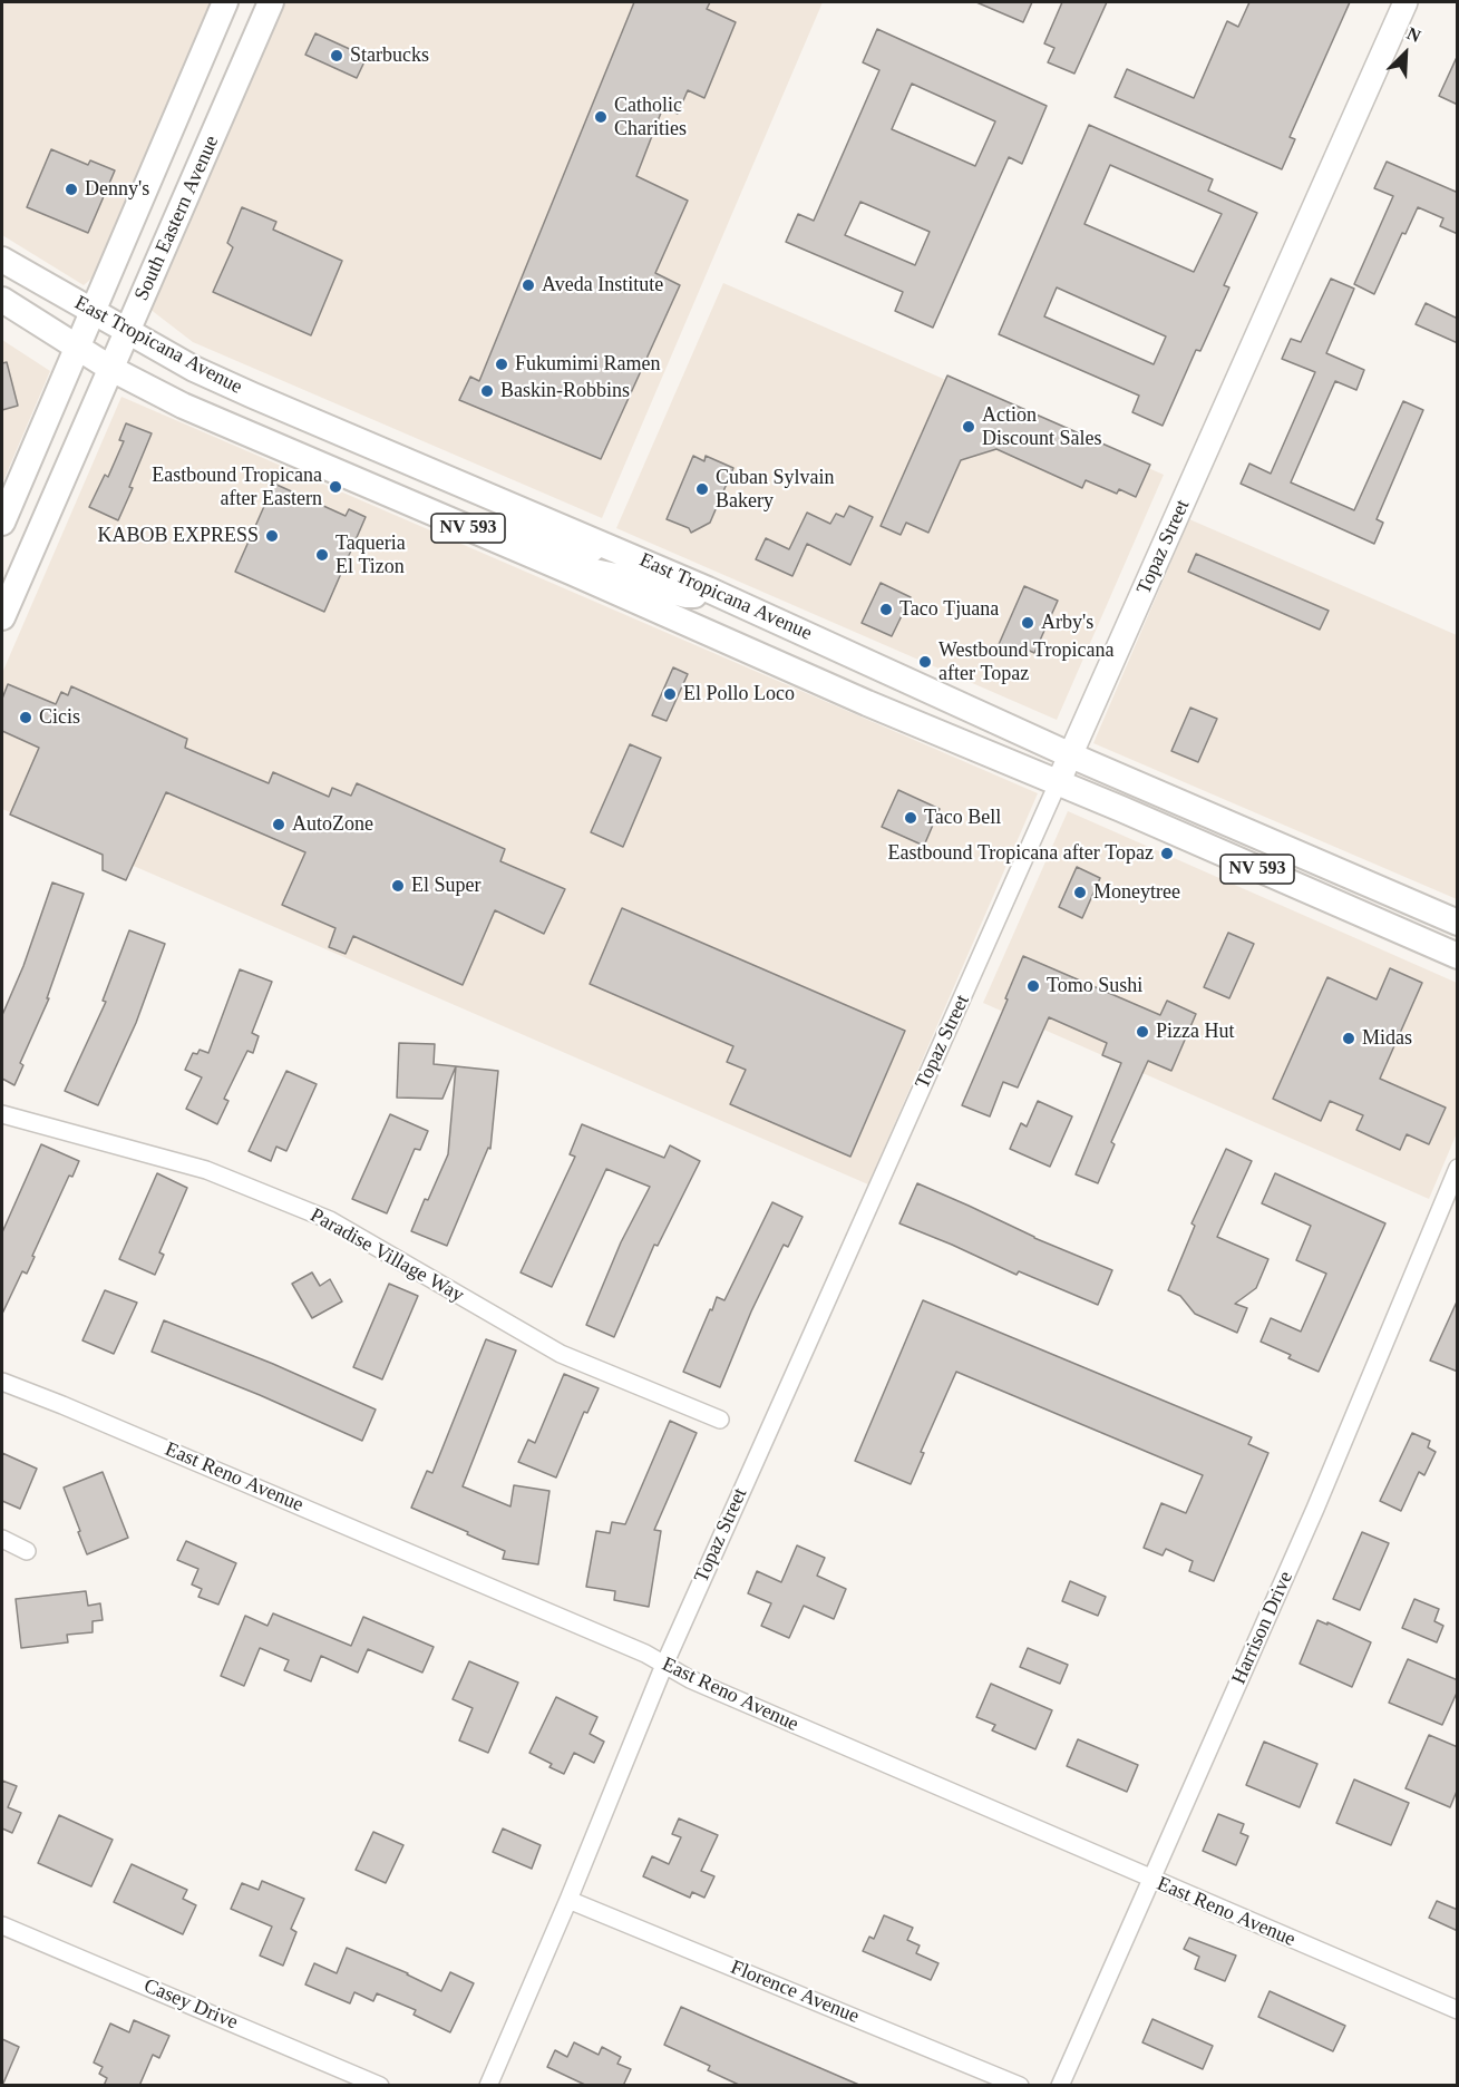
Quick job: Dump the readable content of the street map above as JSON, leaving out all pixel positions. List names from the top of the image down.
{
  "streets": {
    "main road": ["South Eastern Avenue", "East Tropicana Avenue", "NV 593"],
    "street": [
      "Topaz Street",
      "Paradise Village Way",
      "East Reno Avenue",
      "Harrison Drive",
      "Florence Avenue",
      "Casey Drive"
    ]
  },
  "crossings": [
    ["South Eastern Avenue", "East Tropicana Avenue"],
    ["East Tropicana Avenue", "Topaz Street"],
    ["Topaz Street", "East Reno Avenue"],
    ["Topaz Street", "Florence Avenue"],
    ["East Reno Avenue", "Harrison Drive"]
  ],
  "places": [
    "Starbucks",
    "Catholic Charities",
    "Denny's",
    "Aveda Institute",
    "Fukumimi Ramen",
    "Baskin-Robbins",
    "Action Discount Sales",
    "Eastbound Tropicana after Eastern",
    "Cuban Sylvain Bakery",
    "KABOB EXPRESS",
    "Taqueria El Tizon",
    "Taco Tjuana",
    "Arby's",
    "Westbound Tropicana after Topaz",
    "El Pollo Loco",
    "Cicis",
    "Taco Bell",
    "AutoZone",
    "Eastbound Tropicana after Topaz",
    "El Super",
    "Moneytree",
    "Tomo Sushi",
    "Pizza Hut",
    "Midas"
  ],
  "north": "top right"
}
